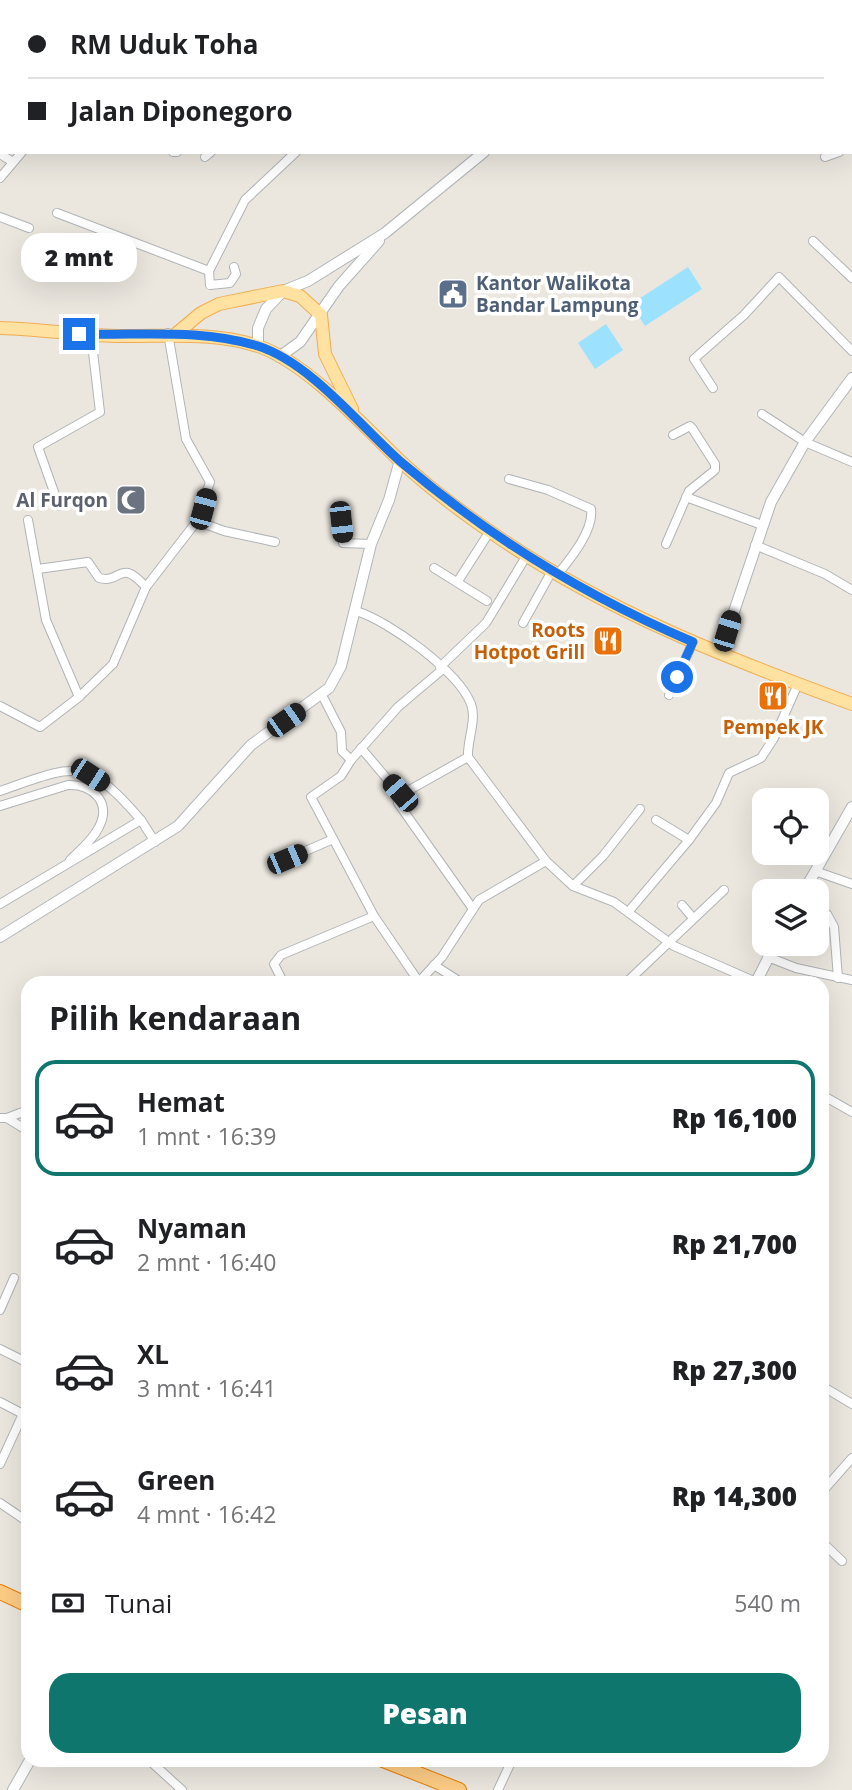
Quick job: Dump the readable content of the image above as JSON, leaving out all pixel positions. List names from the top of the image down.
{
  "places": {
    "public building": ["Kantor Walikota Bandar Lampung"],
    "mosque": ["Al Furqon"],
    "restaurant": ["Roots Hotpot Grill", "Pempek JK"]
  },
  "page": {
    "banner": ["RM Uduk Toha", "Jalan Diponegoro"],
    "bubble": "2 mnt",
    "heading": "Pilih kendaraan",
    "list": [
      {
        "name": "Hemat",
        "note": "1 mnt · 16:39",
        "value": "Rp 16,100"
      },
      {
        "name": "Nyaman",
        "note": "2 mnt · 16:40",
        "value": "Rp 21,700"
      },
      {
        "name": "XL",
        "note": "3 mnt · 16:41",
        "value": "Rp 27,300"
      },
      {
        "name": "Green",
        "note": "4 mnt · 16:42",
        "value": "Rp 14,300"
      }
    ],
    "pay": ["Tunai", "540 m"],
    "buttons": "Pesan"
  }
}
